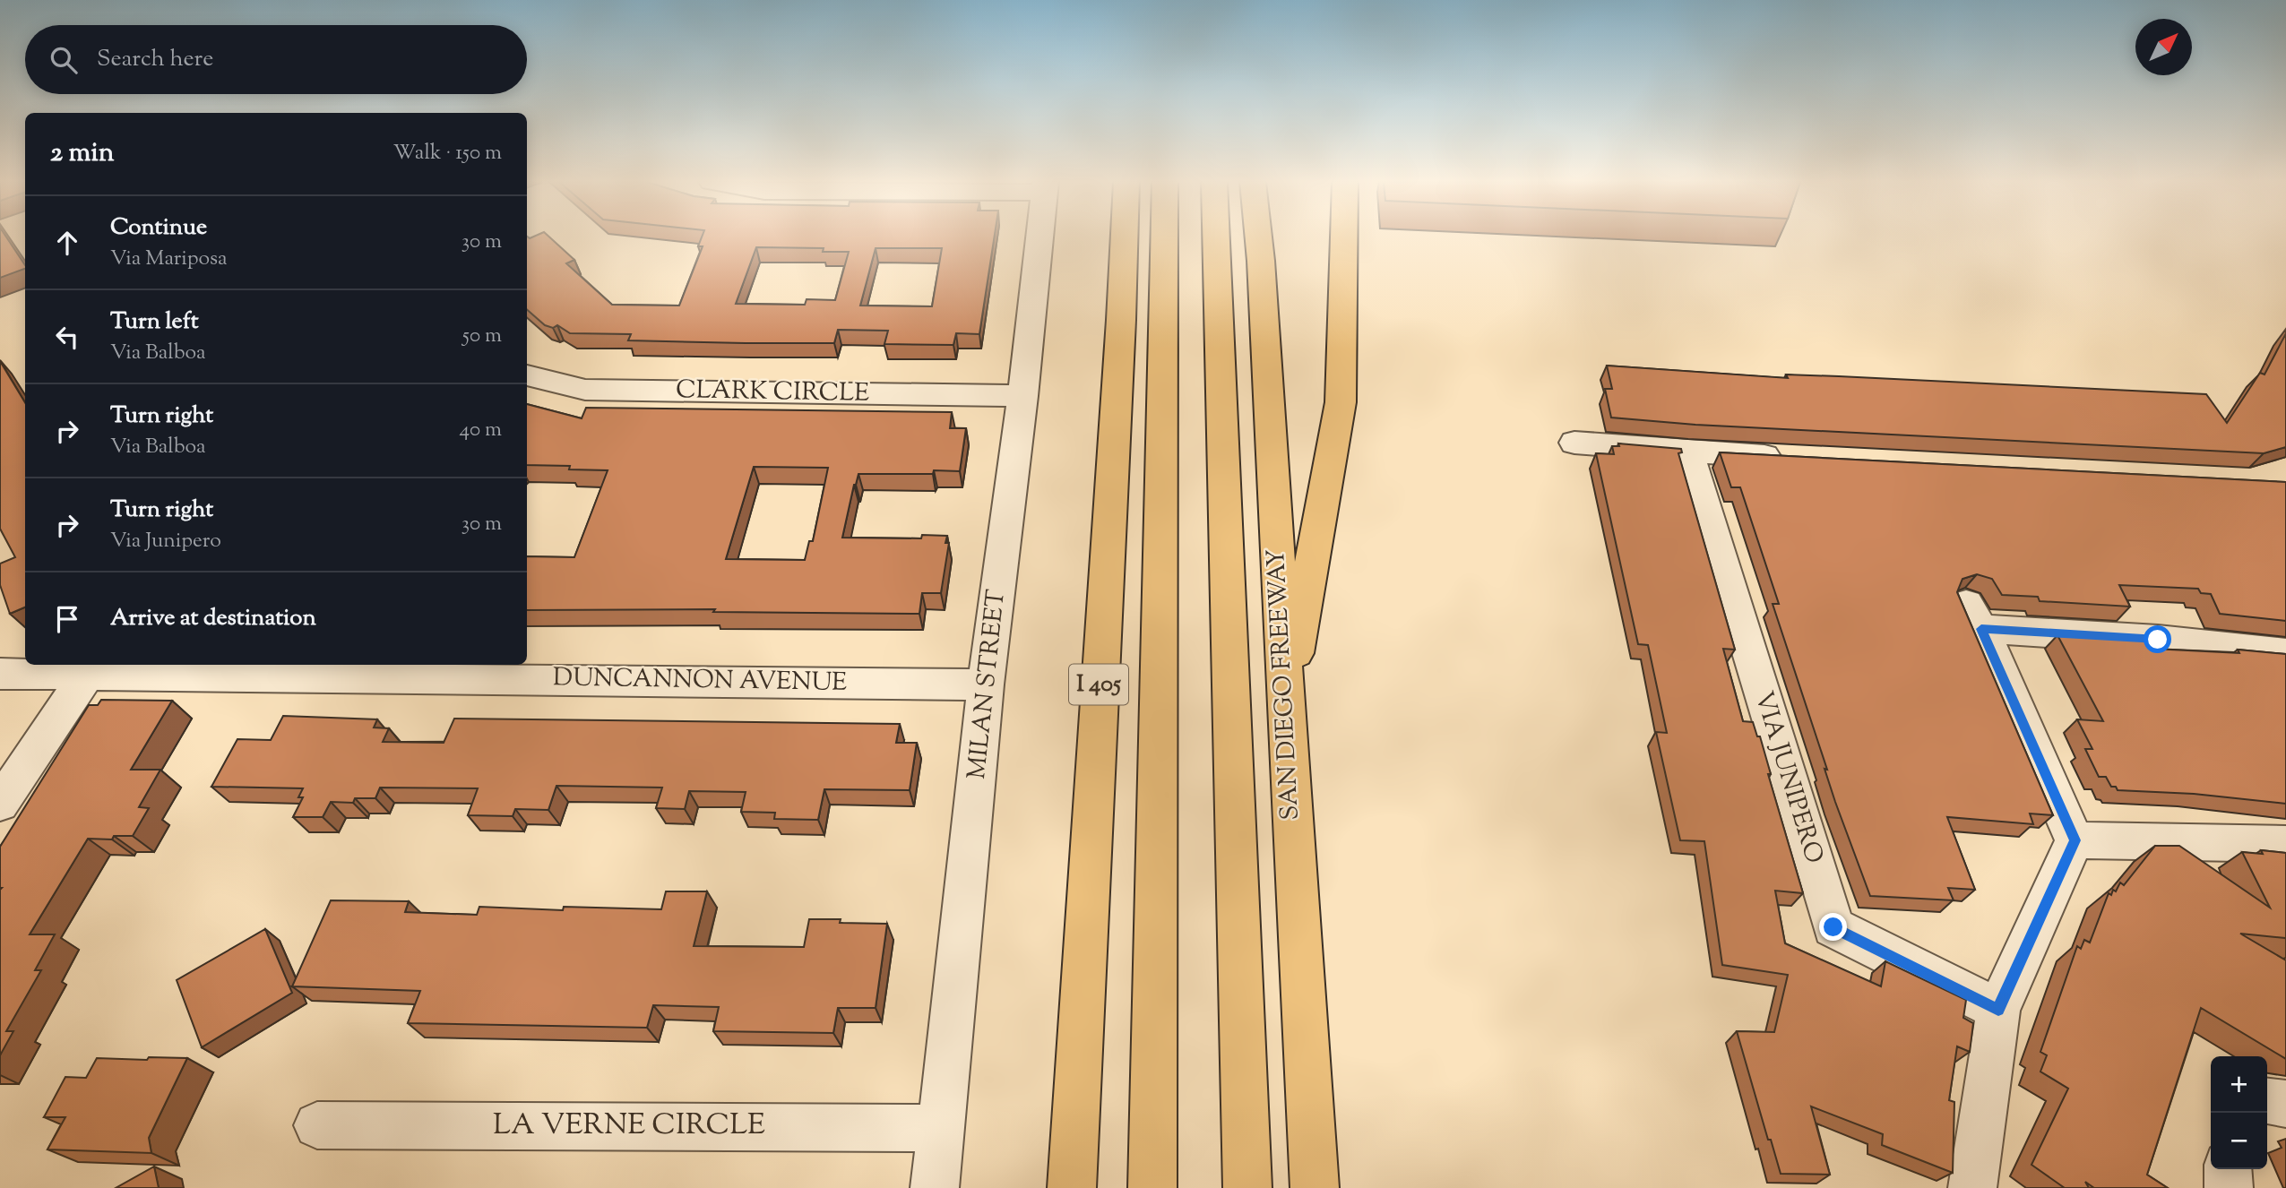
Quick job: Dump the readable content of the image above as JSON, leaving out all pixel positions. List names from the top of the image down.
{
  "streets": {
    "highway": ["I 405", "SAN DIEGO FREEWAY"],
    "street": [
      "CLARK CIRCLE",
      "DUNCANNON AVENUE",
      "MILAN STREET",
      "VIA JUNIPERO",
      "LA VERNE CIRCLE"
    ]
  },
  "crossings": [
    ["CLARK CIRCLE", "MILAN STREET"],
    ["DUNCANNON AVENUE", "MILAN STREET"],
    ["MILAN STREET", "LA VERNE CIRCLE"]
  ],
  "north": "top right",
  "page": {
    "search": "Search here",
    "heading": ["2 min", "Walk · 150 m"],
    "list": [
      ["Continue", "Via Mariposa", "30 m"],
      ["Turn left", "Via Balboa", "50 m"],
      ["Turn right", "Via Balboa", "40 m"],
      ["Turn right", "Via Junipero", "30 m"],
      "Arrive at destination"
    ],
    "map_buttons": ["+", "−"]
  }
}
